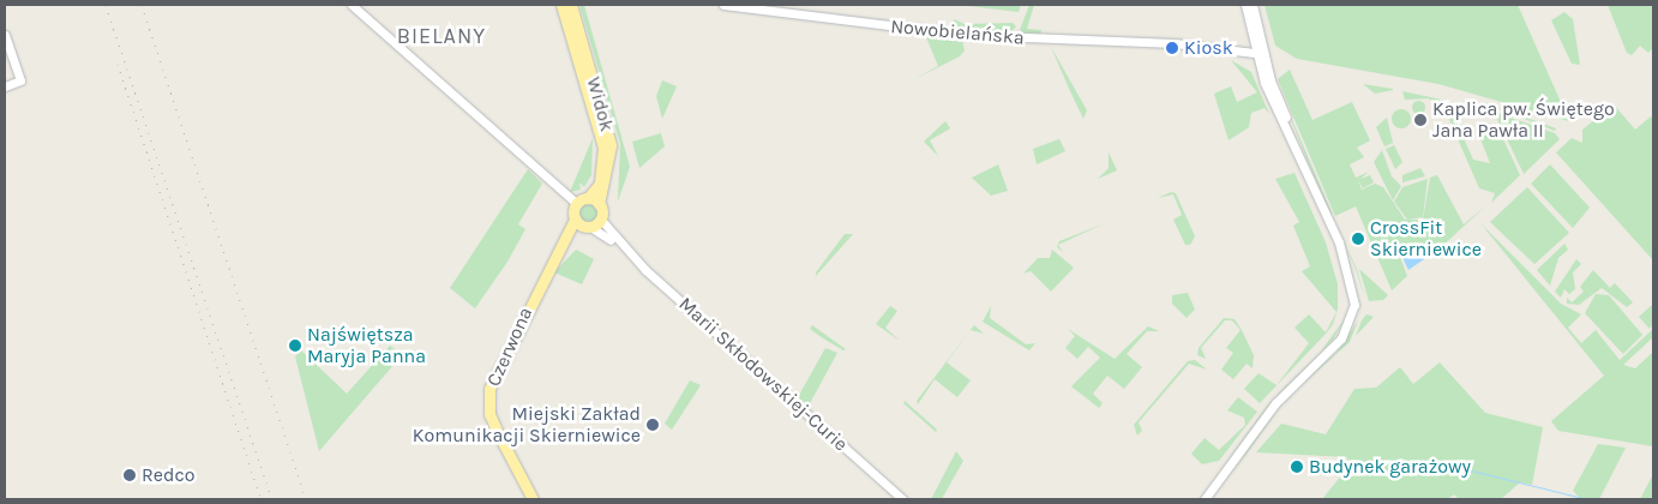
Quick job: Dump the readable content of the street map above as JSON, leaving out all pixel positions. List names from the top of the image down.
{
  "streets": {
    "main road": ["Widok", "Czerwona"],
    "street": ["Nowobielańska", "Marii Skłodowskiej-Curie"]
  },
  "crossings": [
    ["Widok", "Czerwona"],
    ["Widok", "Marii Skłodowskiej-Curie"],
    ["Czerwona", "Marii Skłodowskiej-Curie"]
  ],
  "districts": ["BIELANY"],
  "places": [
    "Kiosk",
    "Kaplica pw. Świętego Jana Pawła II",
    "CrossFit Skierniewice",
    "Najświętsza Maryja Panna",
    "Miejski Zakład Komunikacji Skierniewice",
    "Budynek garażowy",
    "Redco"
  ]
}
